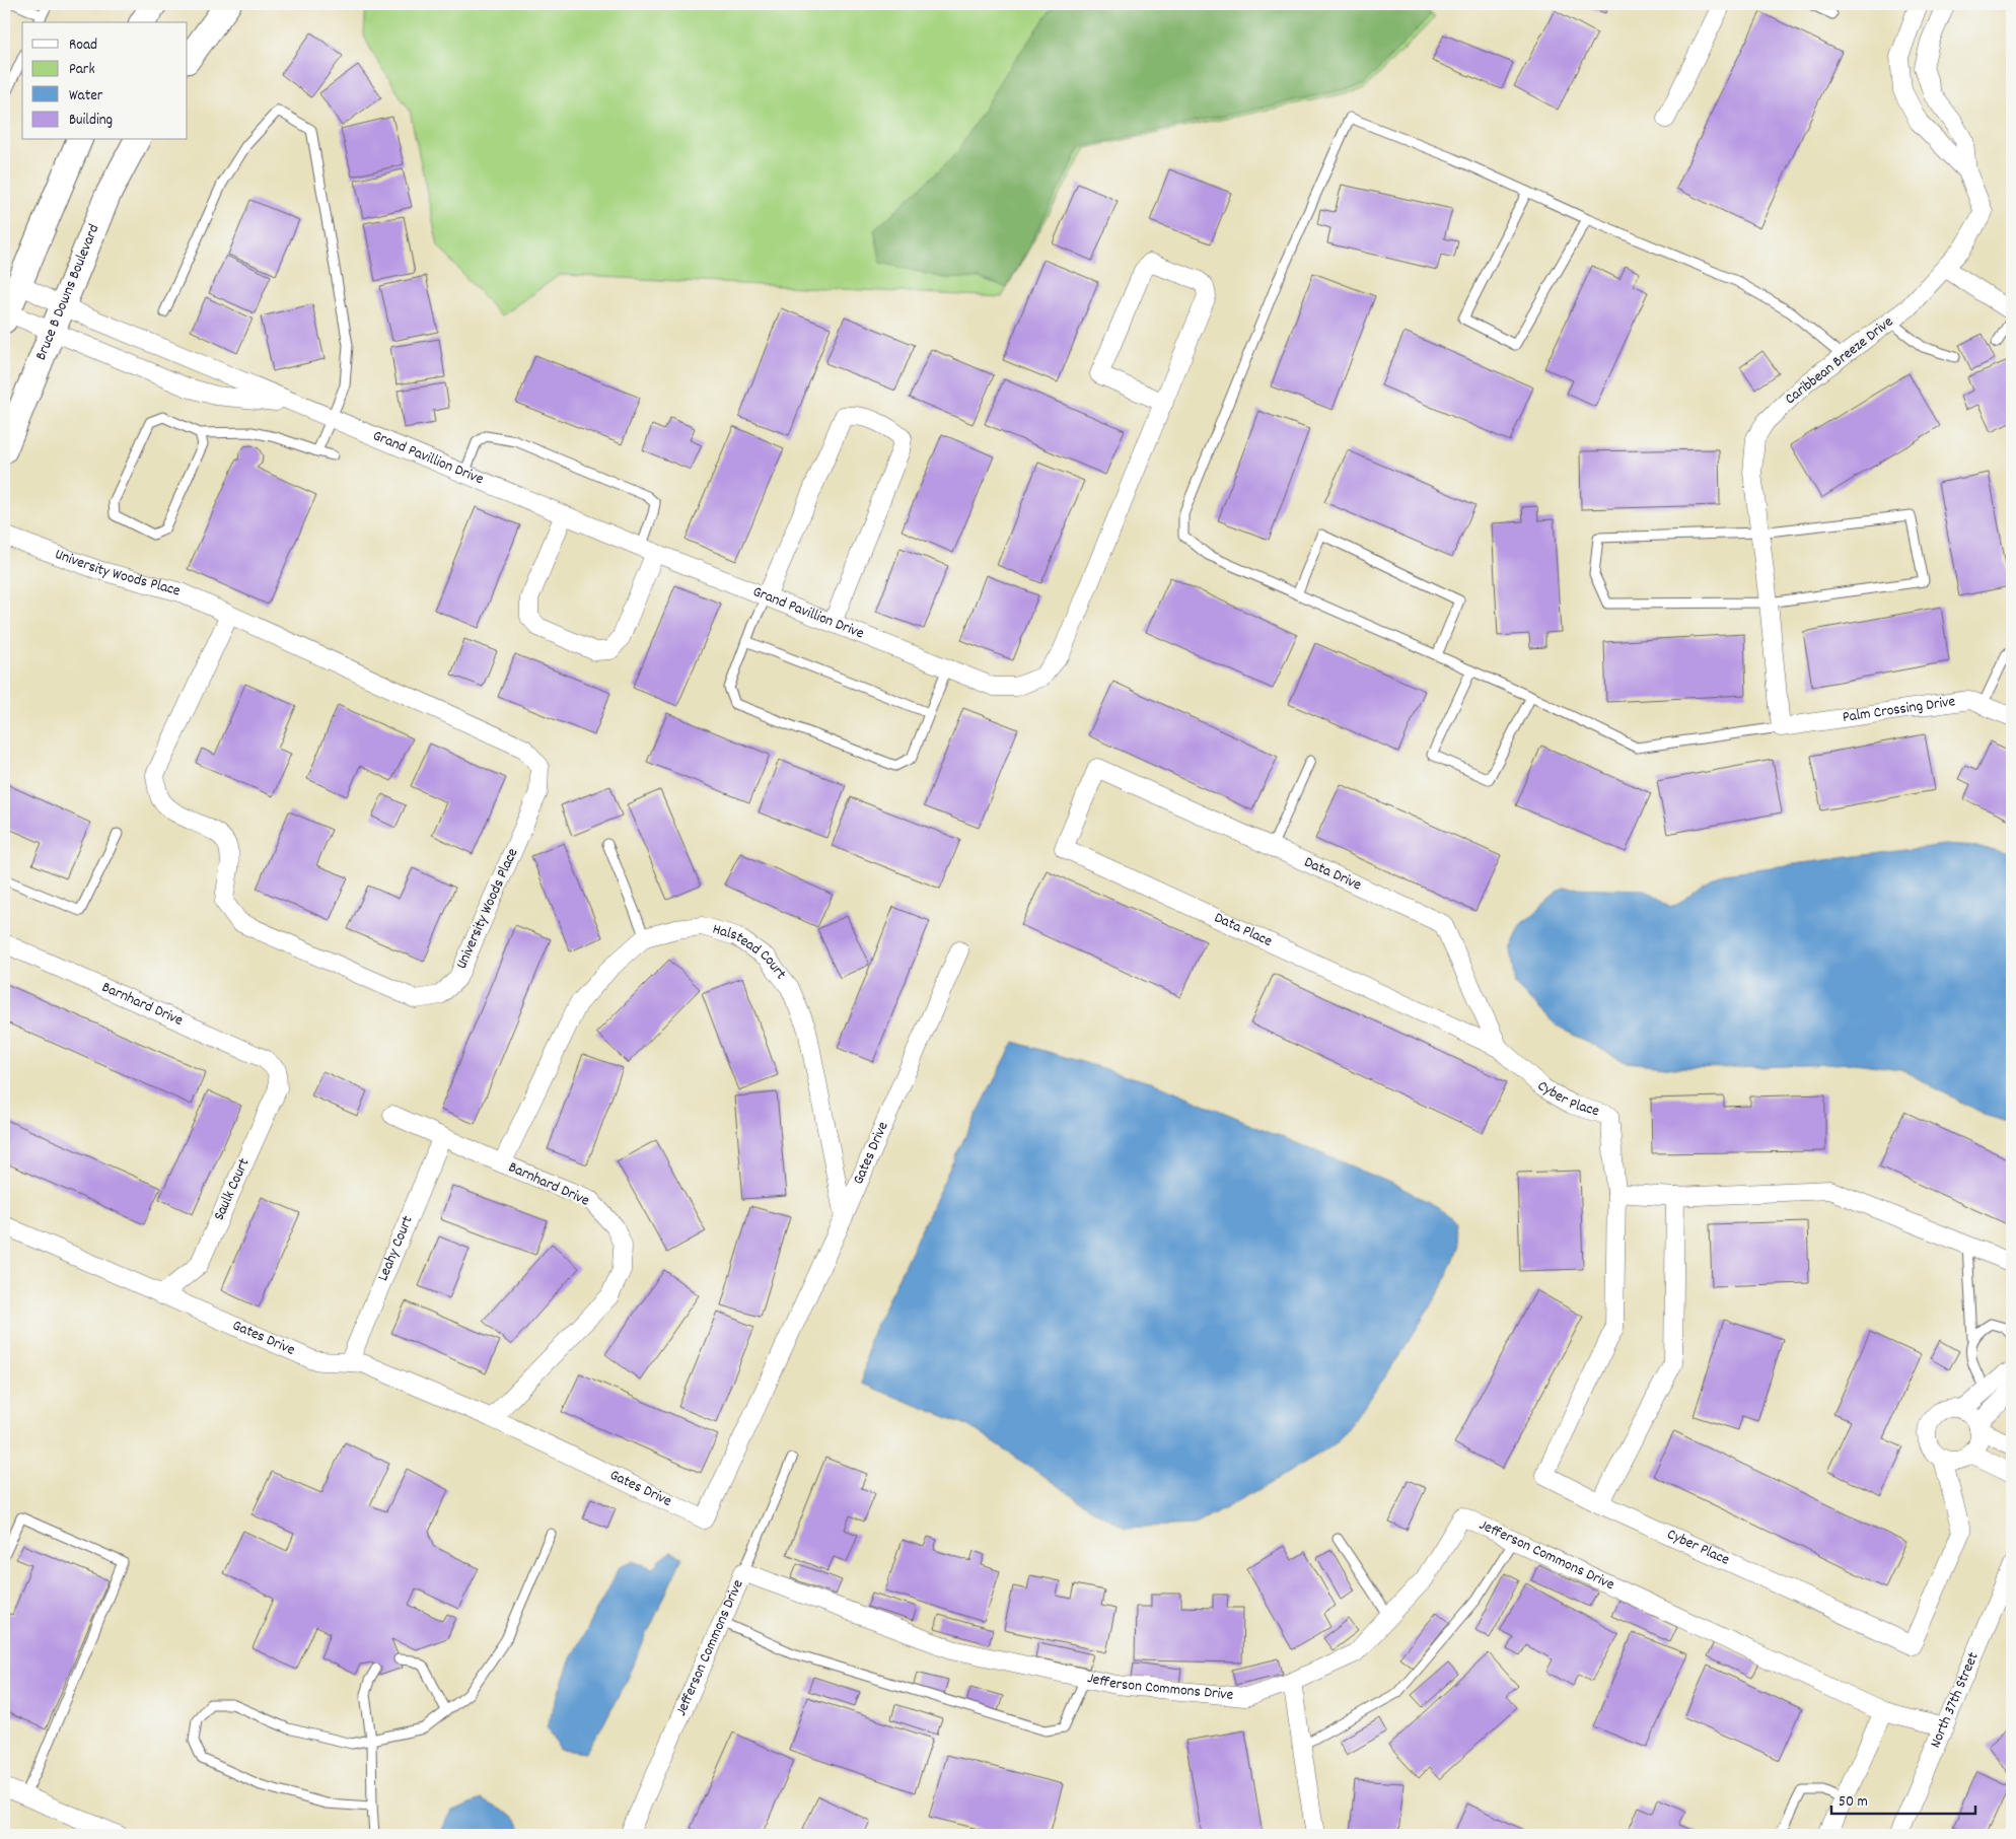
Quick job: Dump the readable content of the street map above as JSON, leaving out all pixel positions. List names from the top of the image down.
{
  "streets": {
    "main road": ["Bruce B Downs Boulevard"],
    "street": [
      "Caribbean Breeze Drive",
      "Grand Pavillion Drive",
      "University Woods Place",
      "Palm Crossing Drive",
      "Data Drive",
      "Data Place",
      "Halstead Court",
      "Barnhard Drive",
      "Cyber Place",
      "Gates Drive",
      "Saulk Court",
      "Leahy Court",
      "Jefferson Commons Drive",
      "North 37th Street"
    ]
  },
  "crossings": [
    ["Bruce B Downs Boulevard", "Grand Pavillion Drive"],
    ["Caribbean Breeze Drive", "Palm Crossing Drive"],
    ["Data Drive", "Data Place"],
    ["Data Drive", "Cyber Place"],
    ["Data Place", "Cyber Place"],
    ["Halstead Court", "Barnhard Drive"],
    ["Halstead Court", "Gates Drive"],
    ["Barnhard Drive", "Gates Drive"],
    ["Barnhard Drive", "Saulk Court"],
    ["Barnhard Drive", "Leahy Court"],
    ["Gates Drive", "Saulk Court"],
    ["Gates Drive", "Leahy Court"],
    ["Jefferson Commons Drive", "North 37th Street"]
  ],
  "legend": [
    "Road",
    "Park",
    "Water",
    "Building"
  ],
  "scale_bar": "50 m"
}
